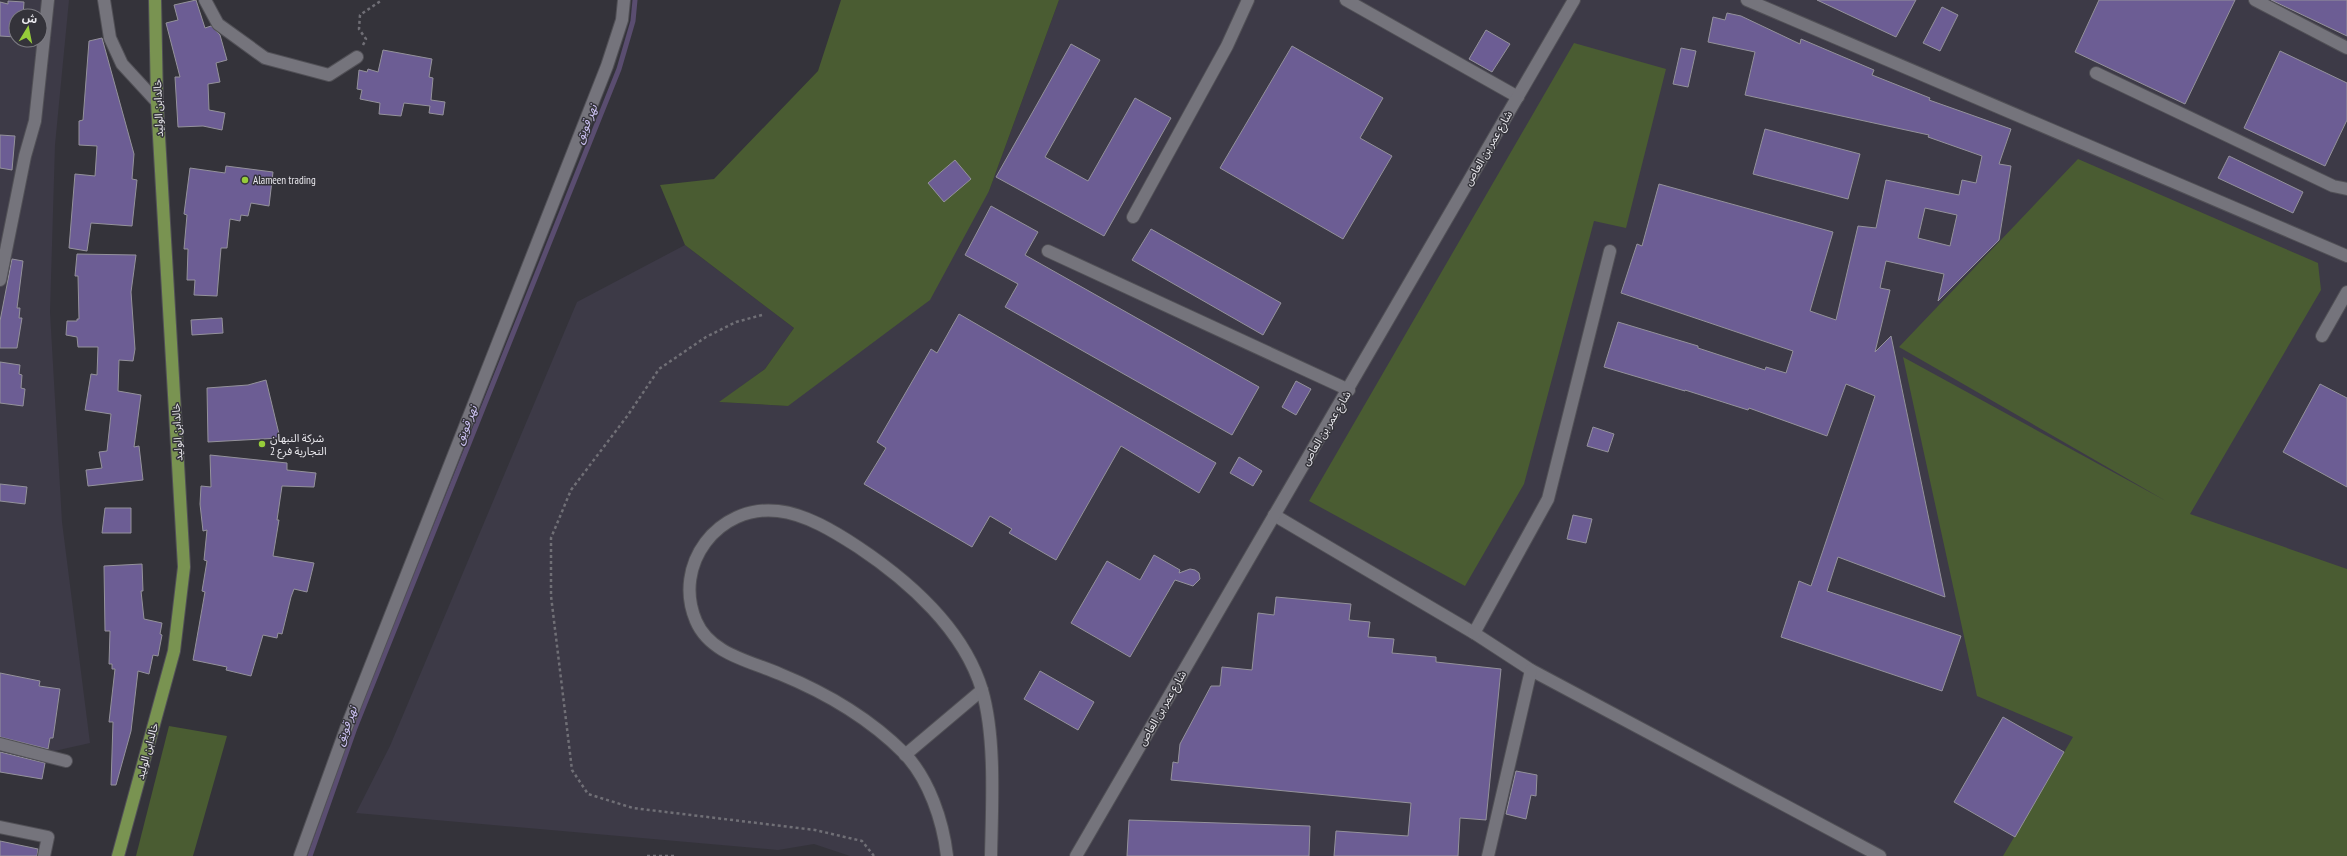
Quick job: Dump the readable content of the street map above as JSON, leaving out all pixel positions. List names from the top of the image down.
{
  "streets": {
    "main road": ["خالدابن الوليد"],
    "street": ["شارع عمر بن العاص"]
  },
  "water": ["نهر قويق"],
  "places": ["Alameen trading", "شركة النبهان التجارية فرع 2"],
  "north": "top"
}
